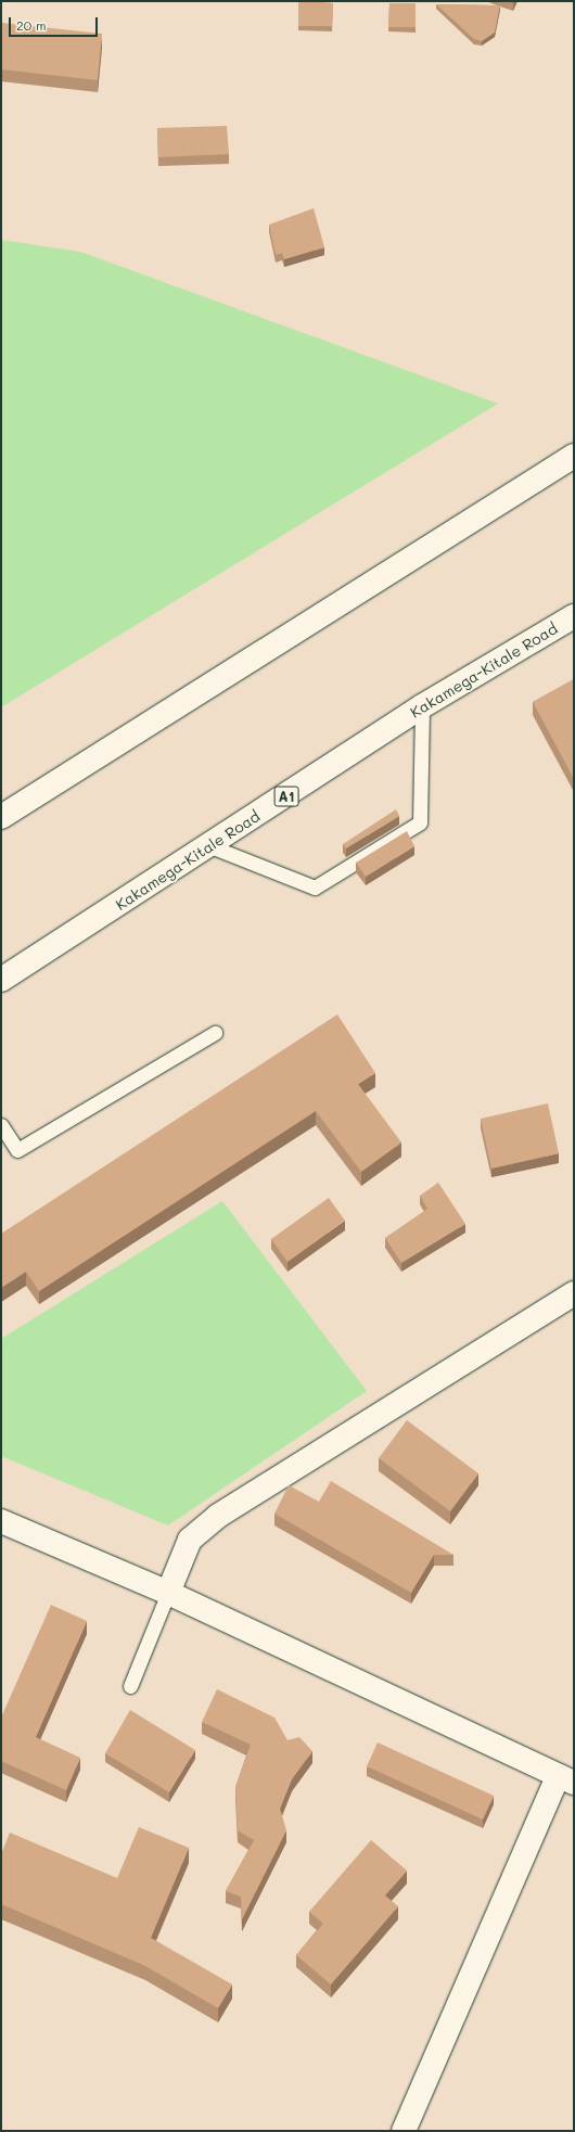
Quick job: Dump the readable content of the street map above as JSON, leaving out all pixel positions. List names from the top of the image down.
{
  "streets": {
    "main road": ["Kakamega-Kitale Road", "A1"]
  },
  "scale_bar": "20 m"
}
